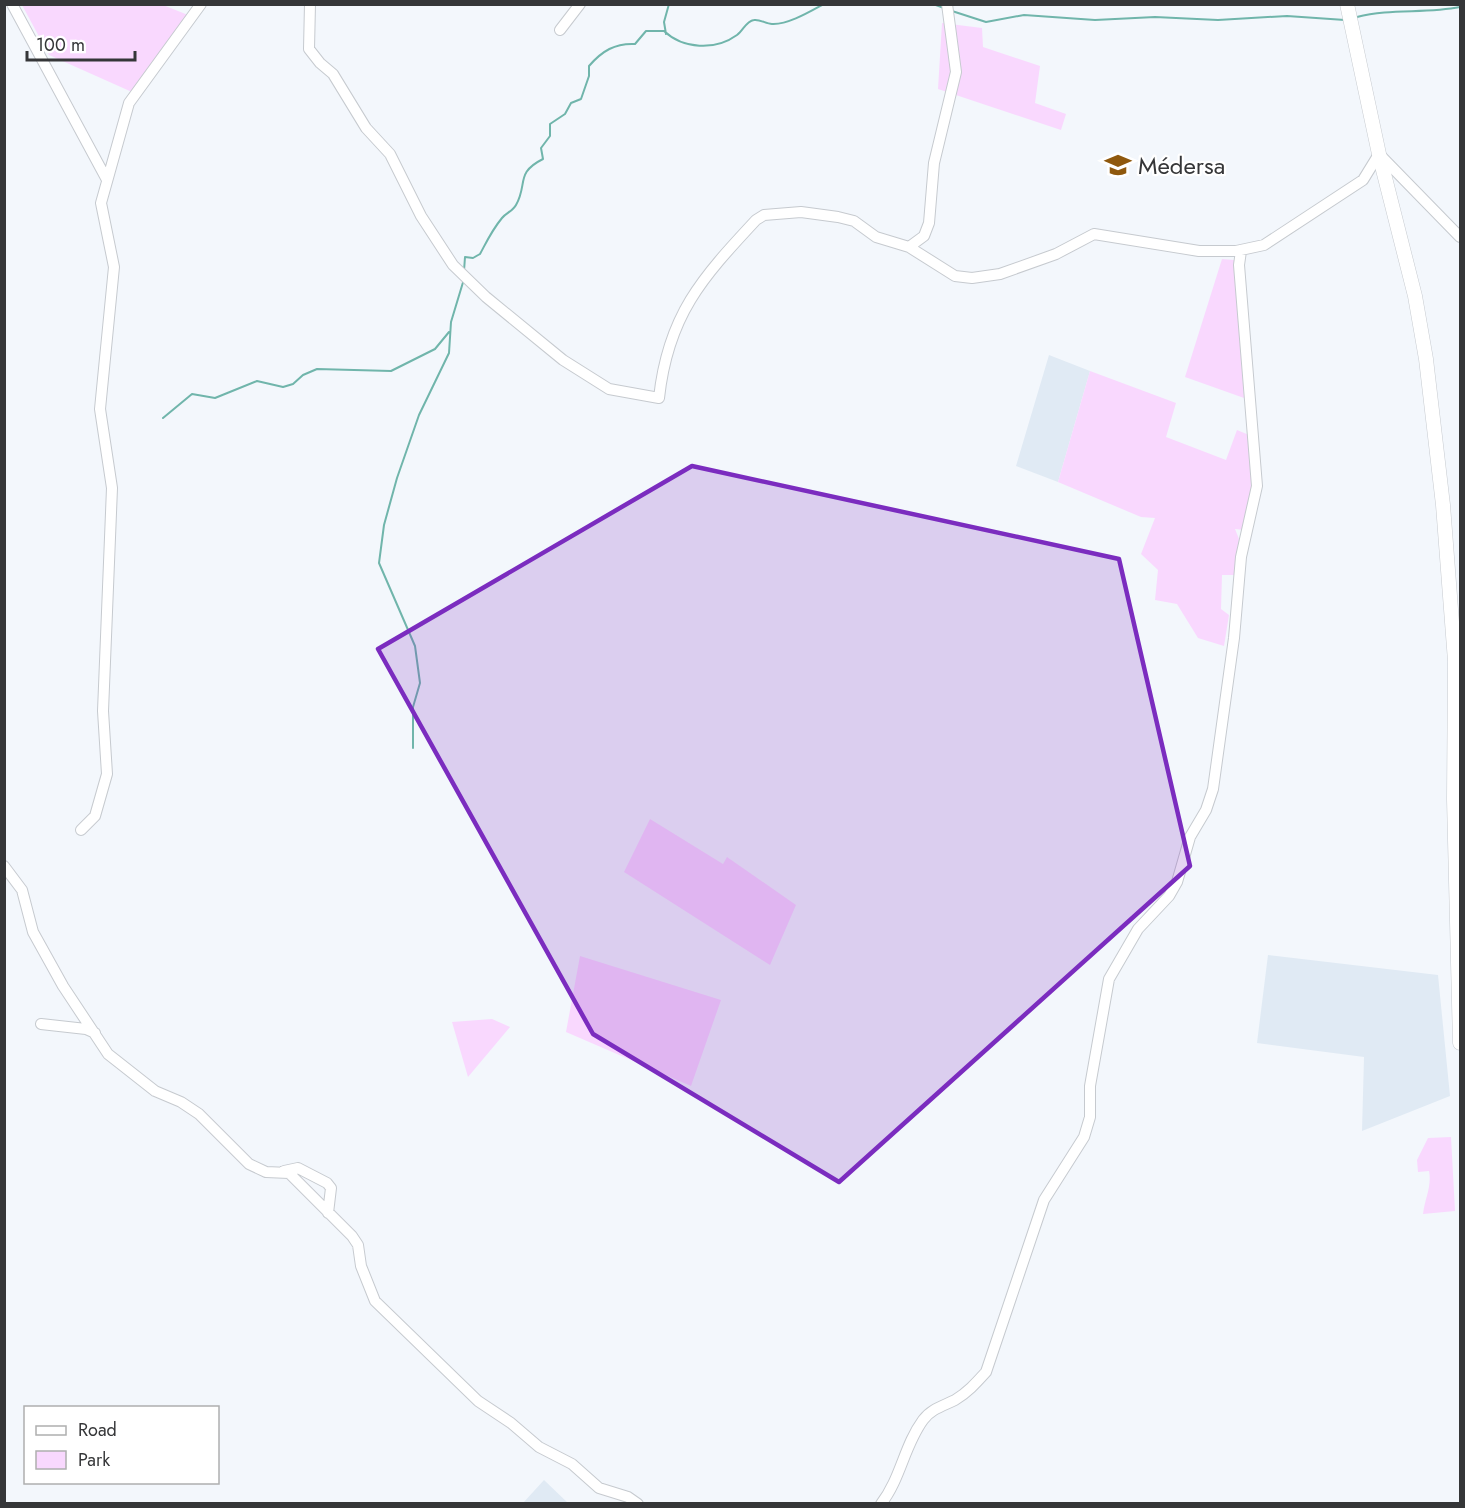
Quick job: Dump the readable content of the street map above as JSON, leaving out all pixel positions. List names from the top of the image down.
{
  "places": {
    "school or university": ["Médersa"]
  },
  "legend": ["Road", "Park"],
  "scale_bar": "100 m"
}
